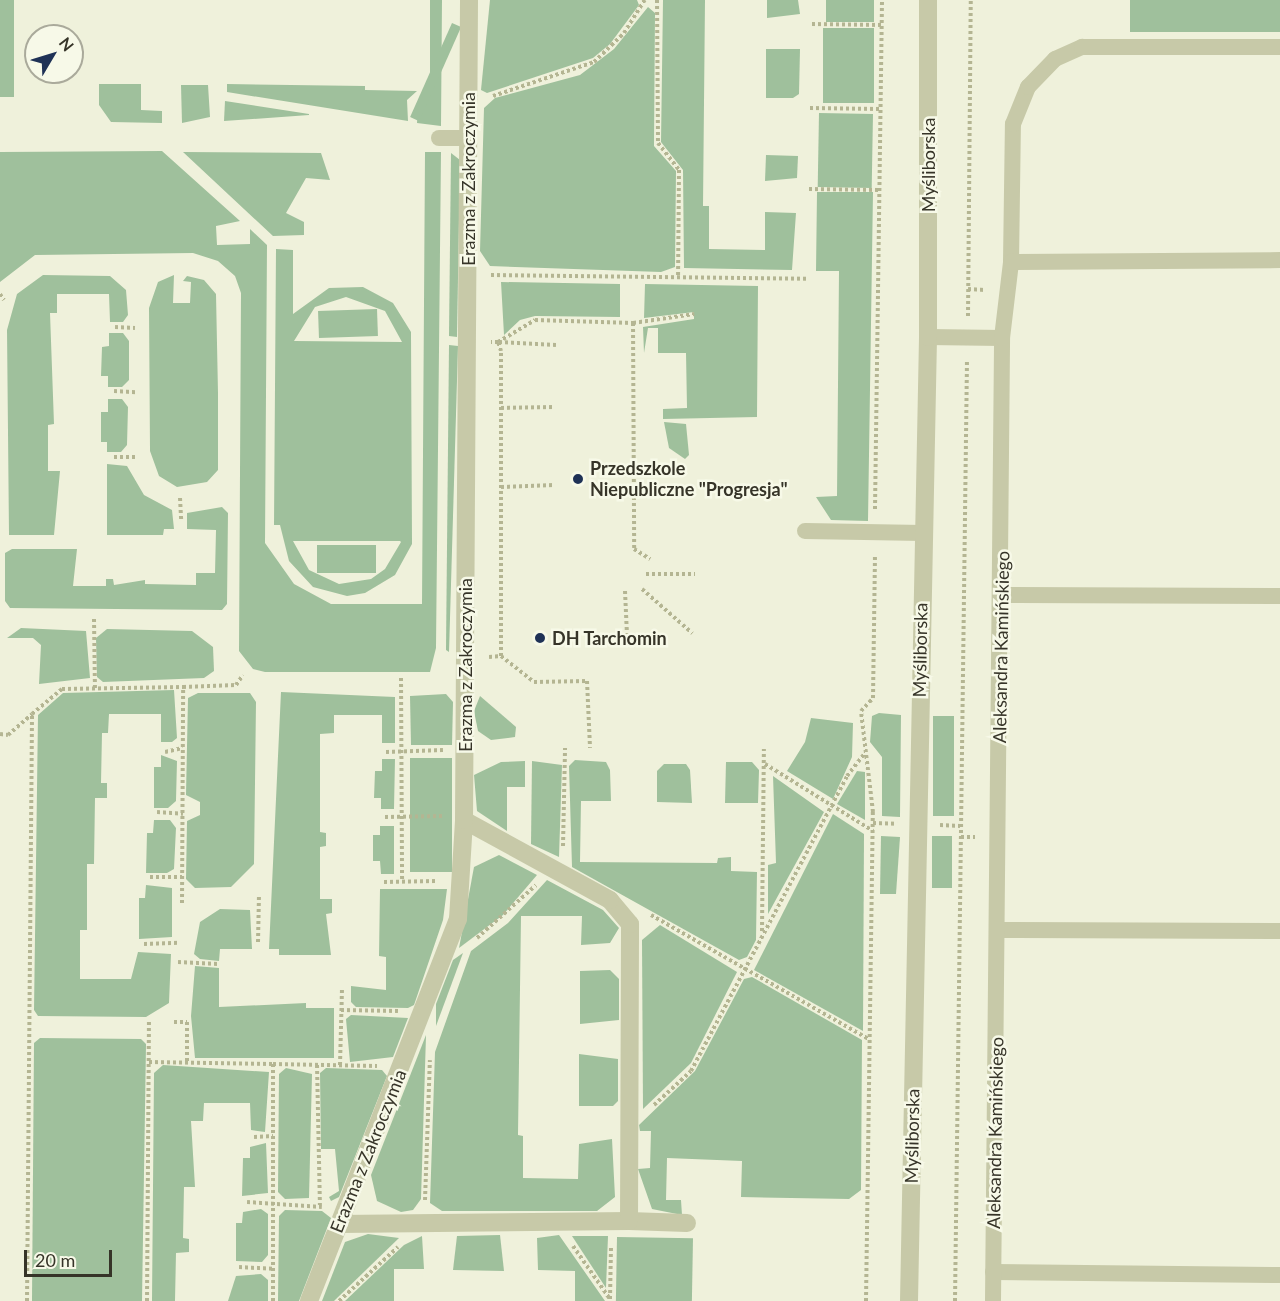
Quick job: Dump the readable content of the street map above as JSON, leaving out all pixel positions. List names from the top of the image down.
{
  "streets": {
    "street": ["Myśliborska", "Erazma z Zakroczymia"],
    "lane": ["Aleksandra Kamińskiego"]
  },
  "places": ["Przedszkole Niepubliczne \"Progresja\"", "DH Tarchomin"],
  "scale_bar": "20 m",
  "north": "top right"
}
